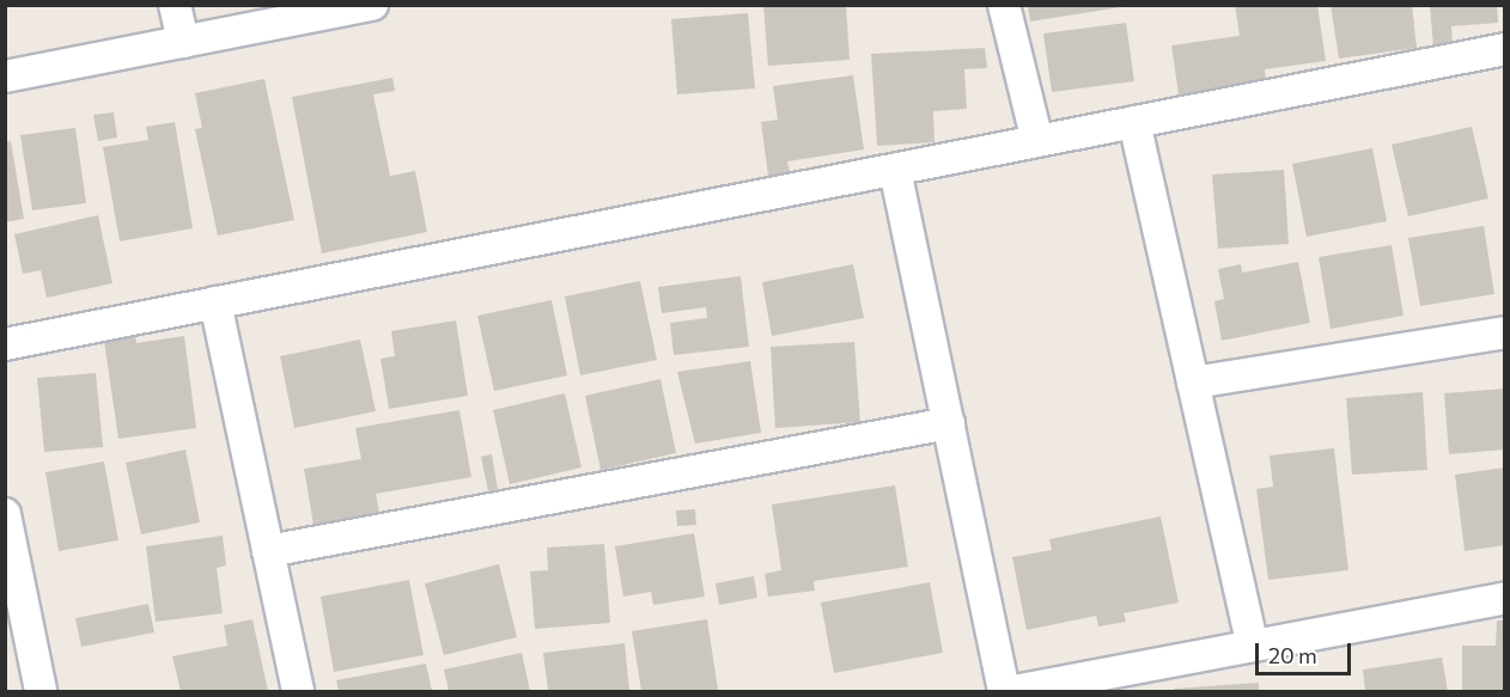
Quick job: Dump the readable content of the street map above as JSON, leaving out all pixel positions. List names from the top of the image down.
{
  "scale_bar": "20 m"
}
